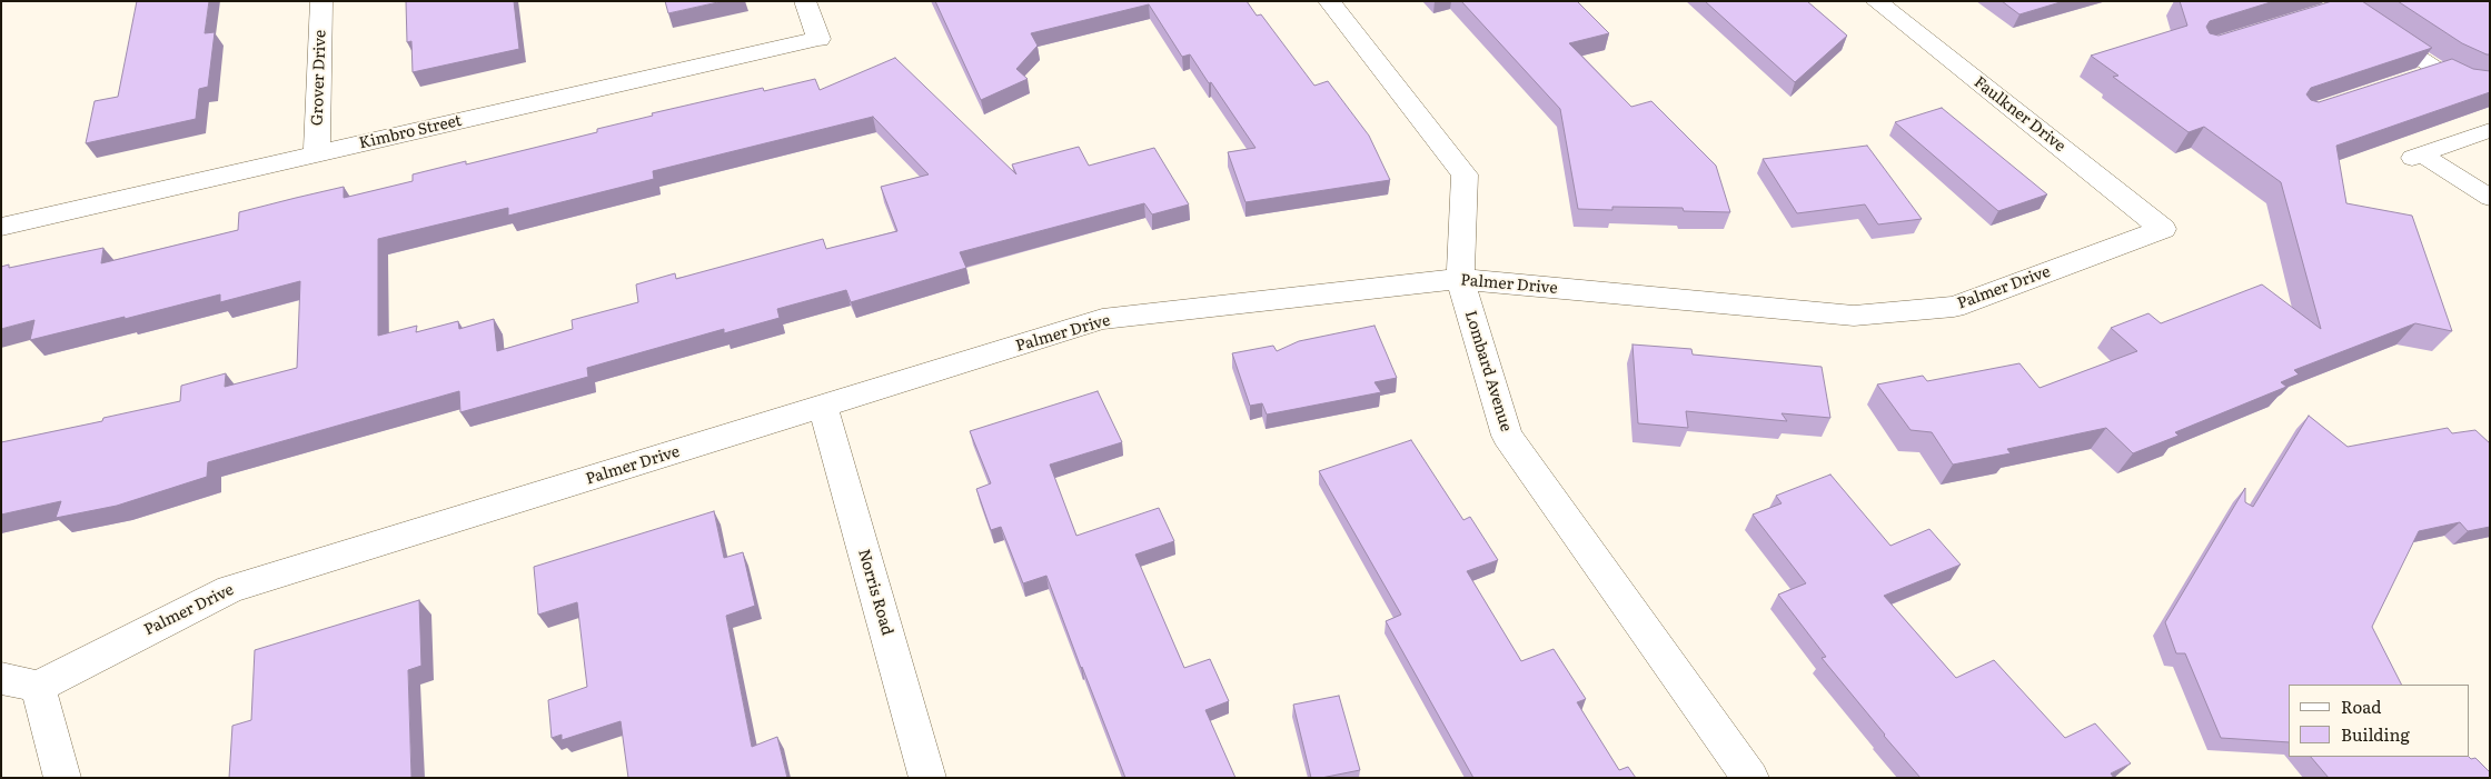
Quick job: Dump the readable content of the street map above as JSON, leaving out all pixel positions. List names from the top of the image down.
{
  "streets": {
    "street": [
      "Grover Drive",
      "Faulkner Drive",
      "Kimbro Street",
      "Palmer Drive",
      "Lombard Avenue",
      "Norris Road"
    ]
  },
  "crossings": [
    ["Grover Drive", "Kimbro Street"],
    ["Faulkner Drive", "Palmer Drive"],
    ["Palmer Drive", "Lombard Avenue"],
    ["Palmer Drive", "Norris Road"]
  ],
  "legend": ["Road", "Building"]
}
